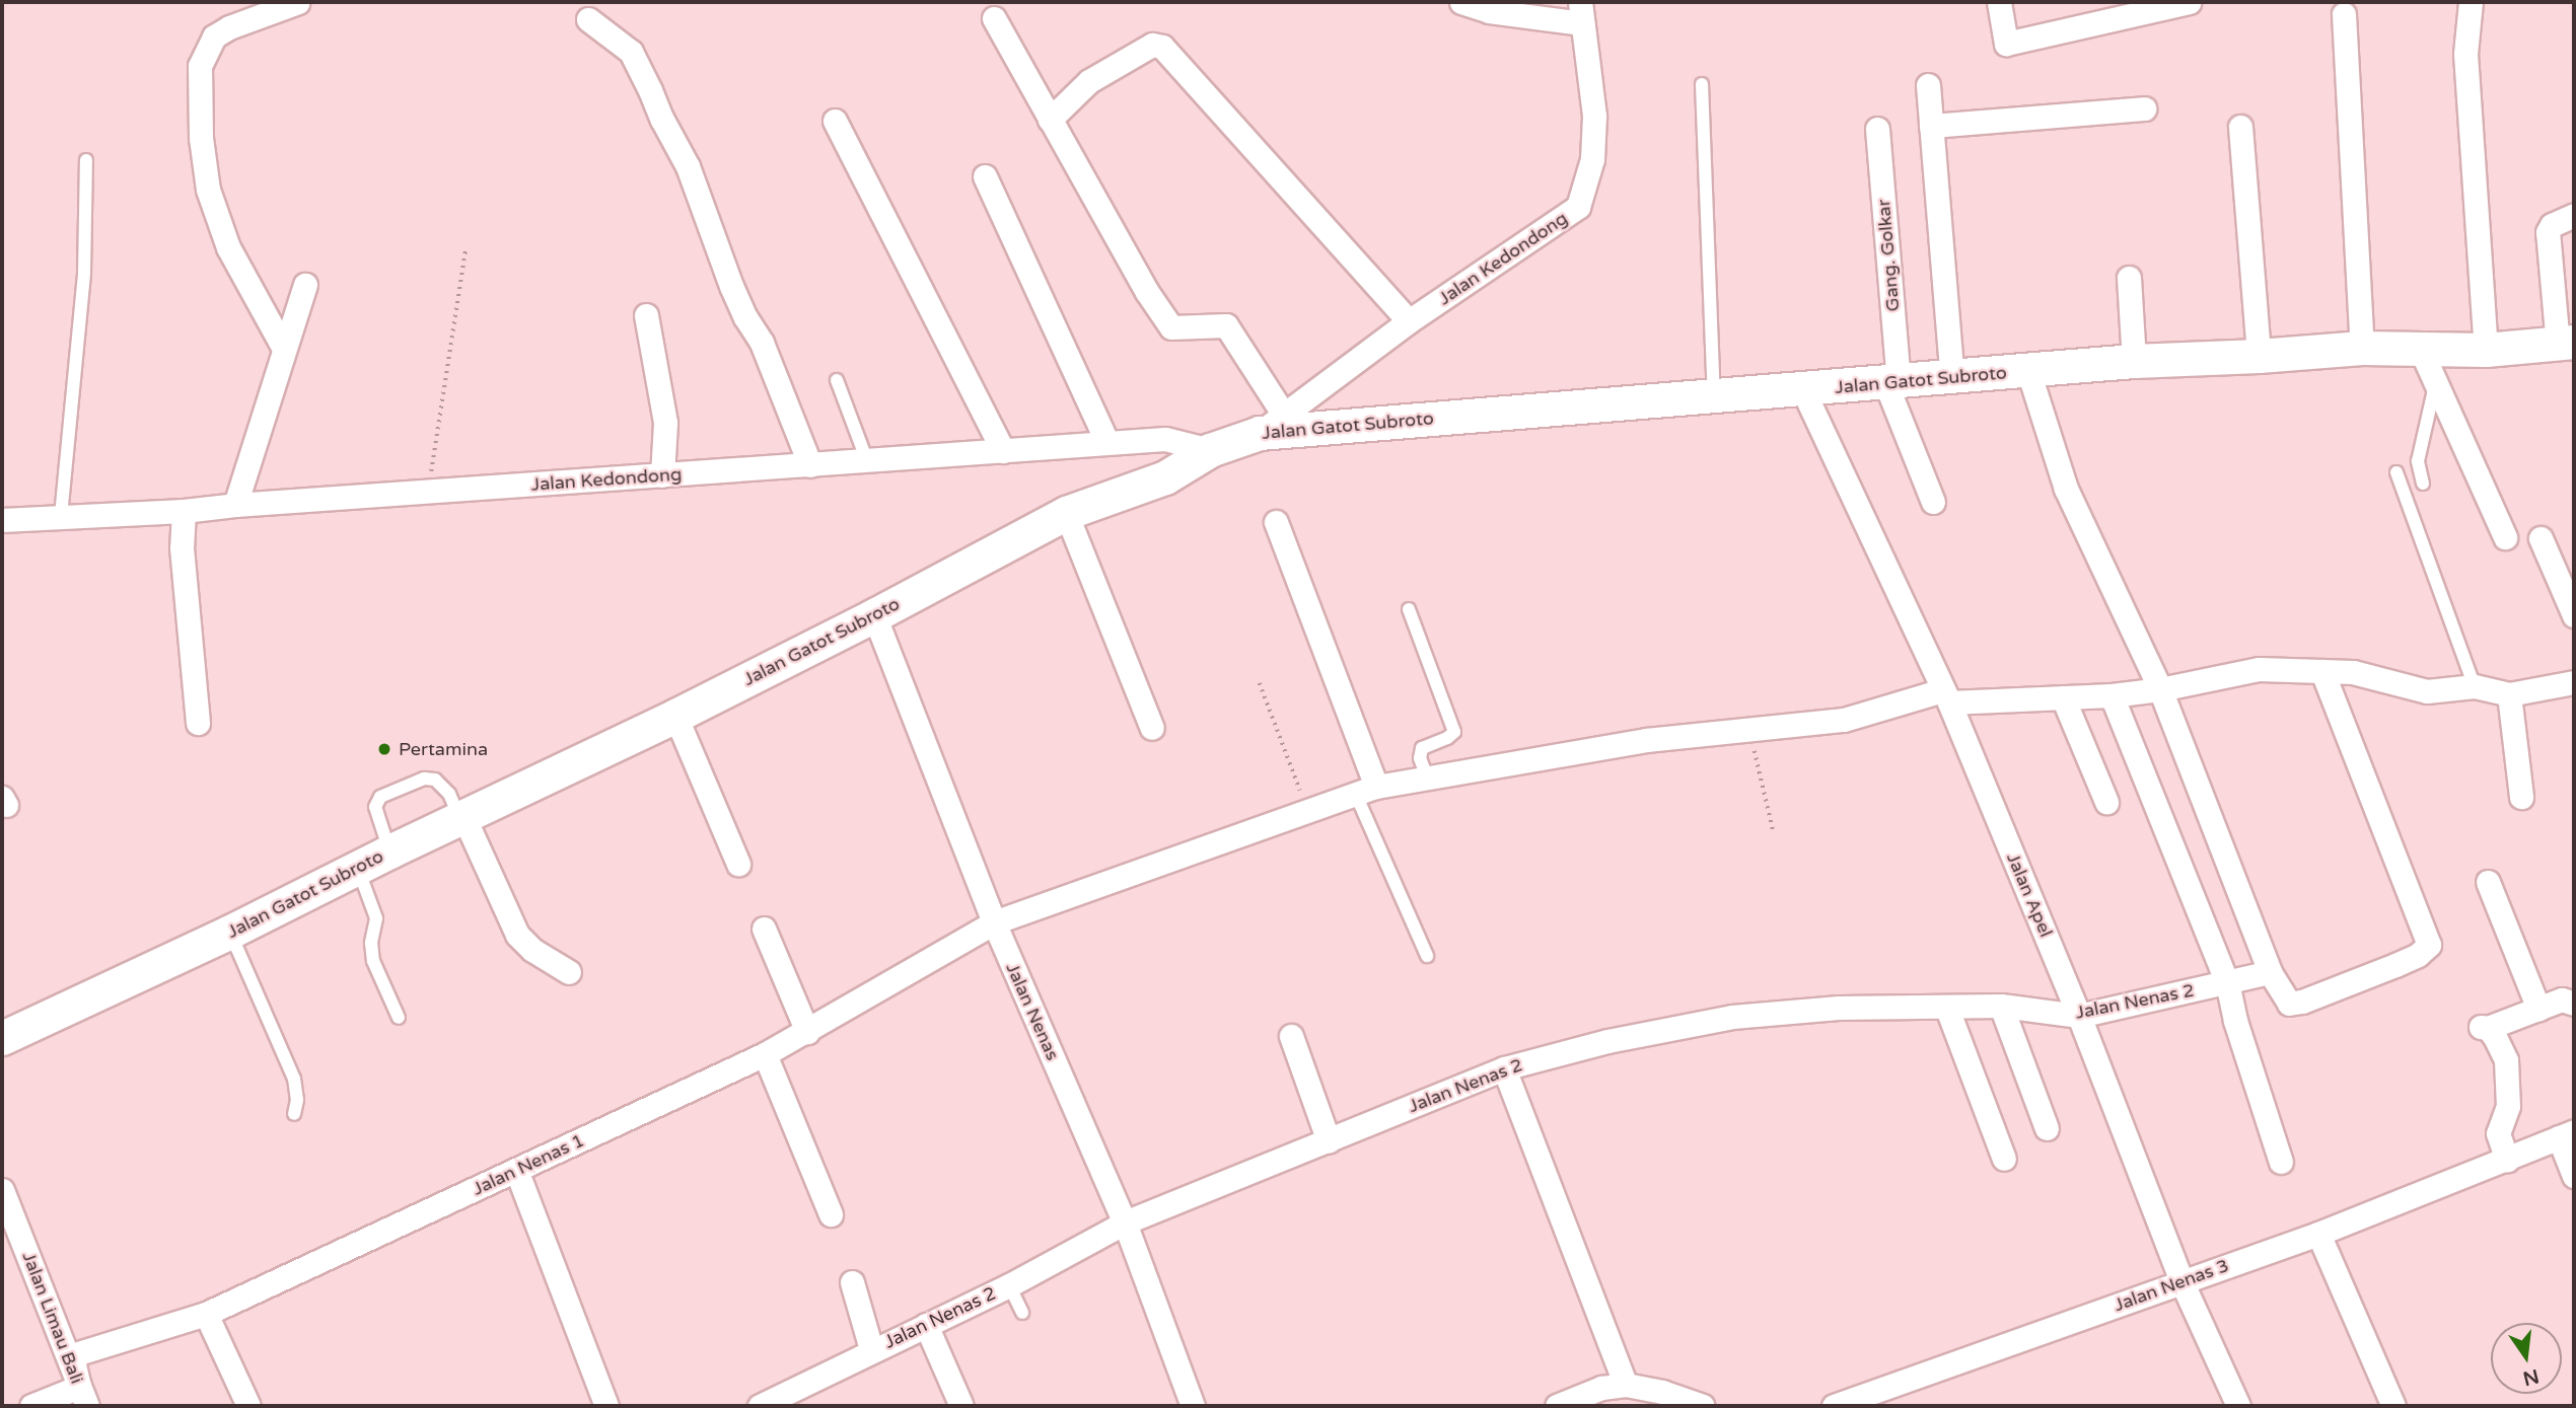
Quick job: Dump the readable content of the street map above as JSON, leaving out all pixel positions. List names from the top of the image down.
{
  "streets": {
    "main road": ["Jalan Gatot Subroto"],
    "street": [
      "Gang. Golkar",
      "Jalan Kedondong",
      "Jalan Apel",
      "Jalan Nenas 2",
      "Jalan Nenas",
      "Jalan Nenas 1",
      "Jalan Nenas 3",
      "Jalan Limau Bali"
    ]
  },
  "crossings": [
    ["Gang. Golkar", "Jalan Gatot Subroto"],
    ["Jalan Kedondong", "Jalan Gatot Subroto"],
    ["Jalan Gatot Subroto", "Jalan Apel"],
    ["Jalan Gatot Subroto", "Jalan Nenas"],
    ["Jalan Apel", "Jalan Nenas 2"],
    ["Jalan Apel", "Jalan Nenas 1"],
    ["Jalan Apel", "Jalan Nenas 3"],
    ["Jalan Nenas 2", "Jalan Nenas"],
    ["Jalan Nenas", "Jalan Nenas 1"],
    ["Jalan Nenas 1", "Jalan Limau Bali"]
  ],
  "places": ["Pertamina"],
  "north": "bottom"
}
